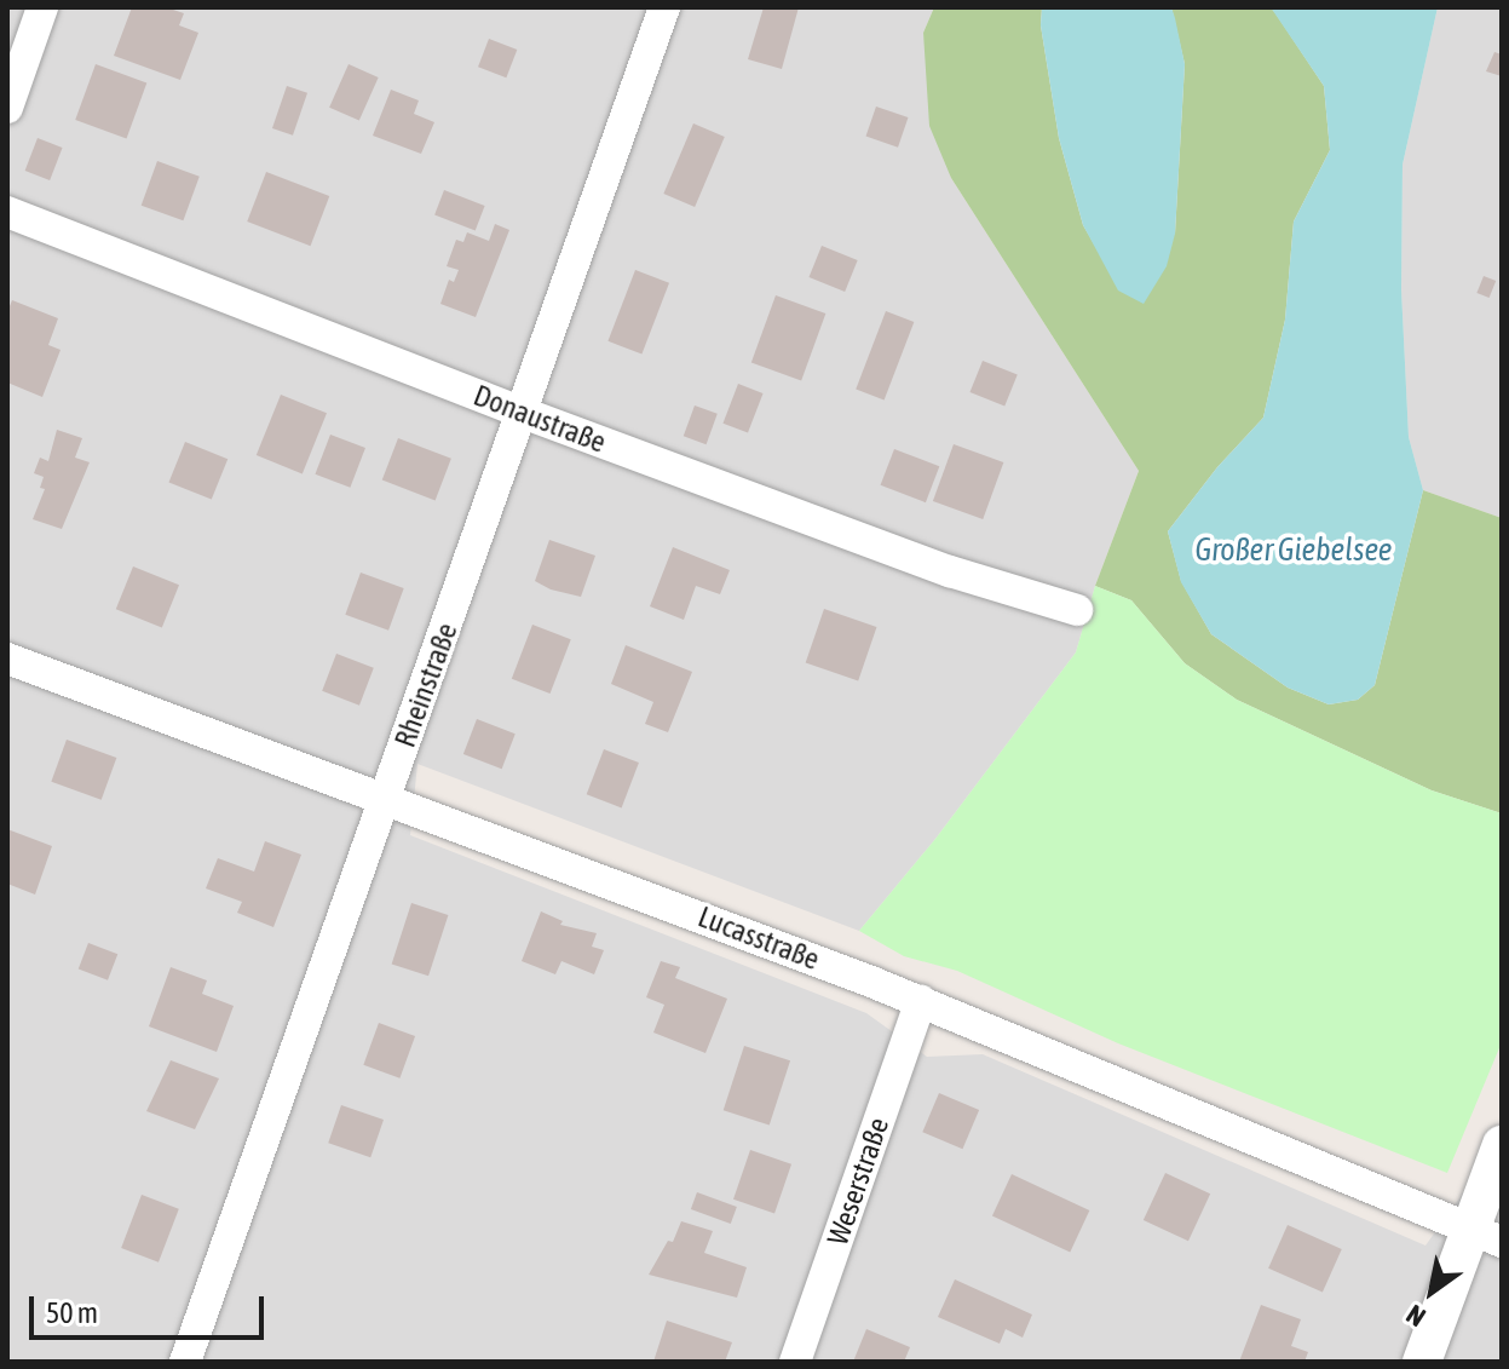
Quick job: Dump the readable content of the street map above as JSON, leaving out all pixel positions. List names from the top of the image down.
{
  "streets": {
    "street": [
      "Donaustraße",
      "Rheinstraße",
      "Lucasstraße",
      "Weserstraße"
    ]
  },
  "crossings": [
    ["Donaustraße", "Rheinstraße"],
    ["Rheinstraße", "Lucasstraße"],
    ["Lucasstraße", "Weserstraße"]
  ],
  "water": ["Großer Giebelsee"],
  "scale_bar": "50 m",
  "north": "bottom left"
}
